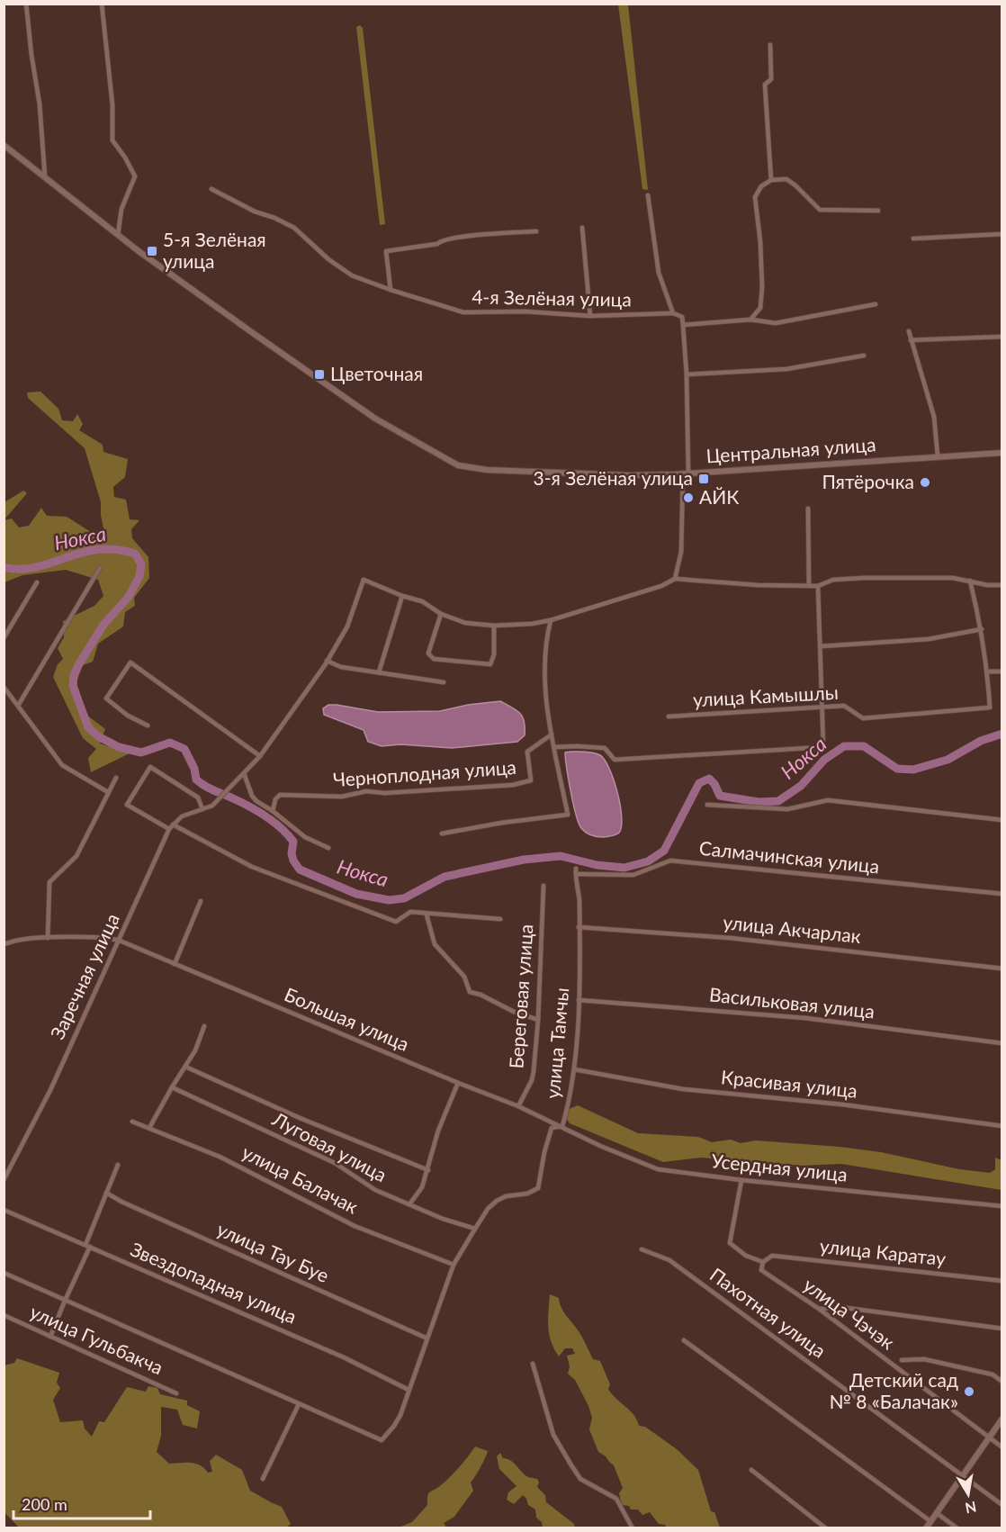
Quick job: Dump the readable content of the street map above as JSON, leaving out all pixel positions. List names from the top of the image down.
{
  "streets": {
    "street": [
      "4-я Зелёная улица",
      "Центральная улица",
      "улица Камышлы",
      "Черноплодная улица",
      "Салмачинская улица",
      "улица Акчарлак",
      "Заречная улица",
      "Береговая улица",
      "Васильковая улица",
      "Большая улица",
      "улица Тамчы",
      "Красивая улица",
      "Луговая улица",
      "Усердная улица",
      "улица Балачак",
      "улица Тау Буе",
      "улица Каратау",
      "Звездопадная улица",
      "Пахотная улица",
      "улица Чэчэк",
      "улица Гульбакча"
    ]
  },
  "crossings": [
    ["Салмачинская улица", "улица Тамчы"],
    ["улица Акчарлак", "улица Тамчы"],
    ["Заречная улица", "Береговая улица"],
    ["Заречная улица", "Большая улица"],
    ["Береговая улица", "Большая улица"],
    ["Васильковая улица", "улица Тамчы"],
    ["Большая улица", "улица Тамчы"],
    ["Большая улица", "Усердная улица"],
    ["улица Тамчы", "Красивая улица"],
    ["улица Тамчы", "Луговая улица"],
    ["улица Тамчы", "Усердная улица"],
    ["улица Тамчы", "улица Балачак"],
    ["улица Тамчы", "улица Тау Буе"],
    ["улица Тамчы", "Звездопадная улица"],
    ["улица Каратау", "улица Чэчэк"]
  ],
  "water": ["Нокса"],
  "places": {
    "transit": ["5-я Зелёная улица", "Цветочная", "3-я Зелёная улица"],
    "other": ["Пятёрочка", "АЙК", "Детский сад № 8 «Балачак»"]
  },
  "scale_bar": "200 m",
  "north": "bottom"
}
